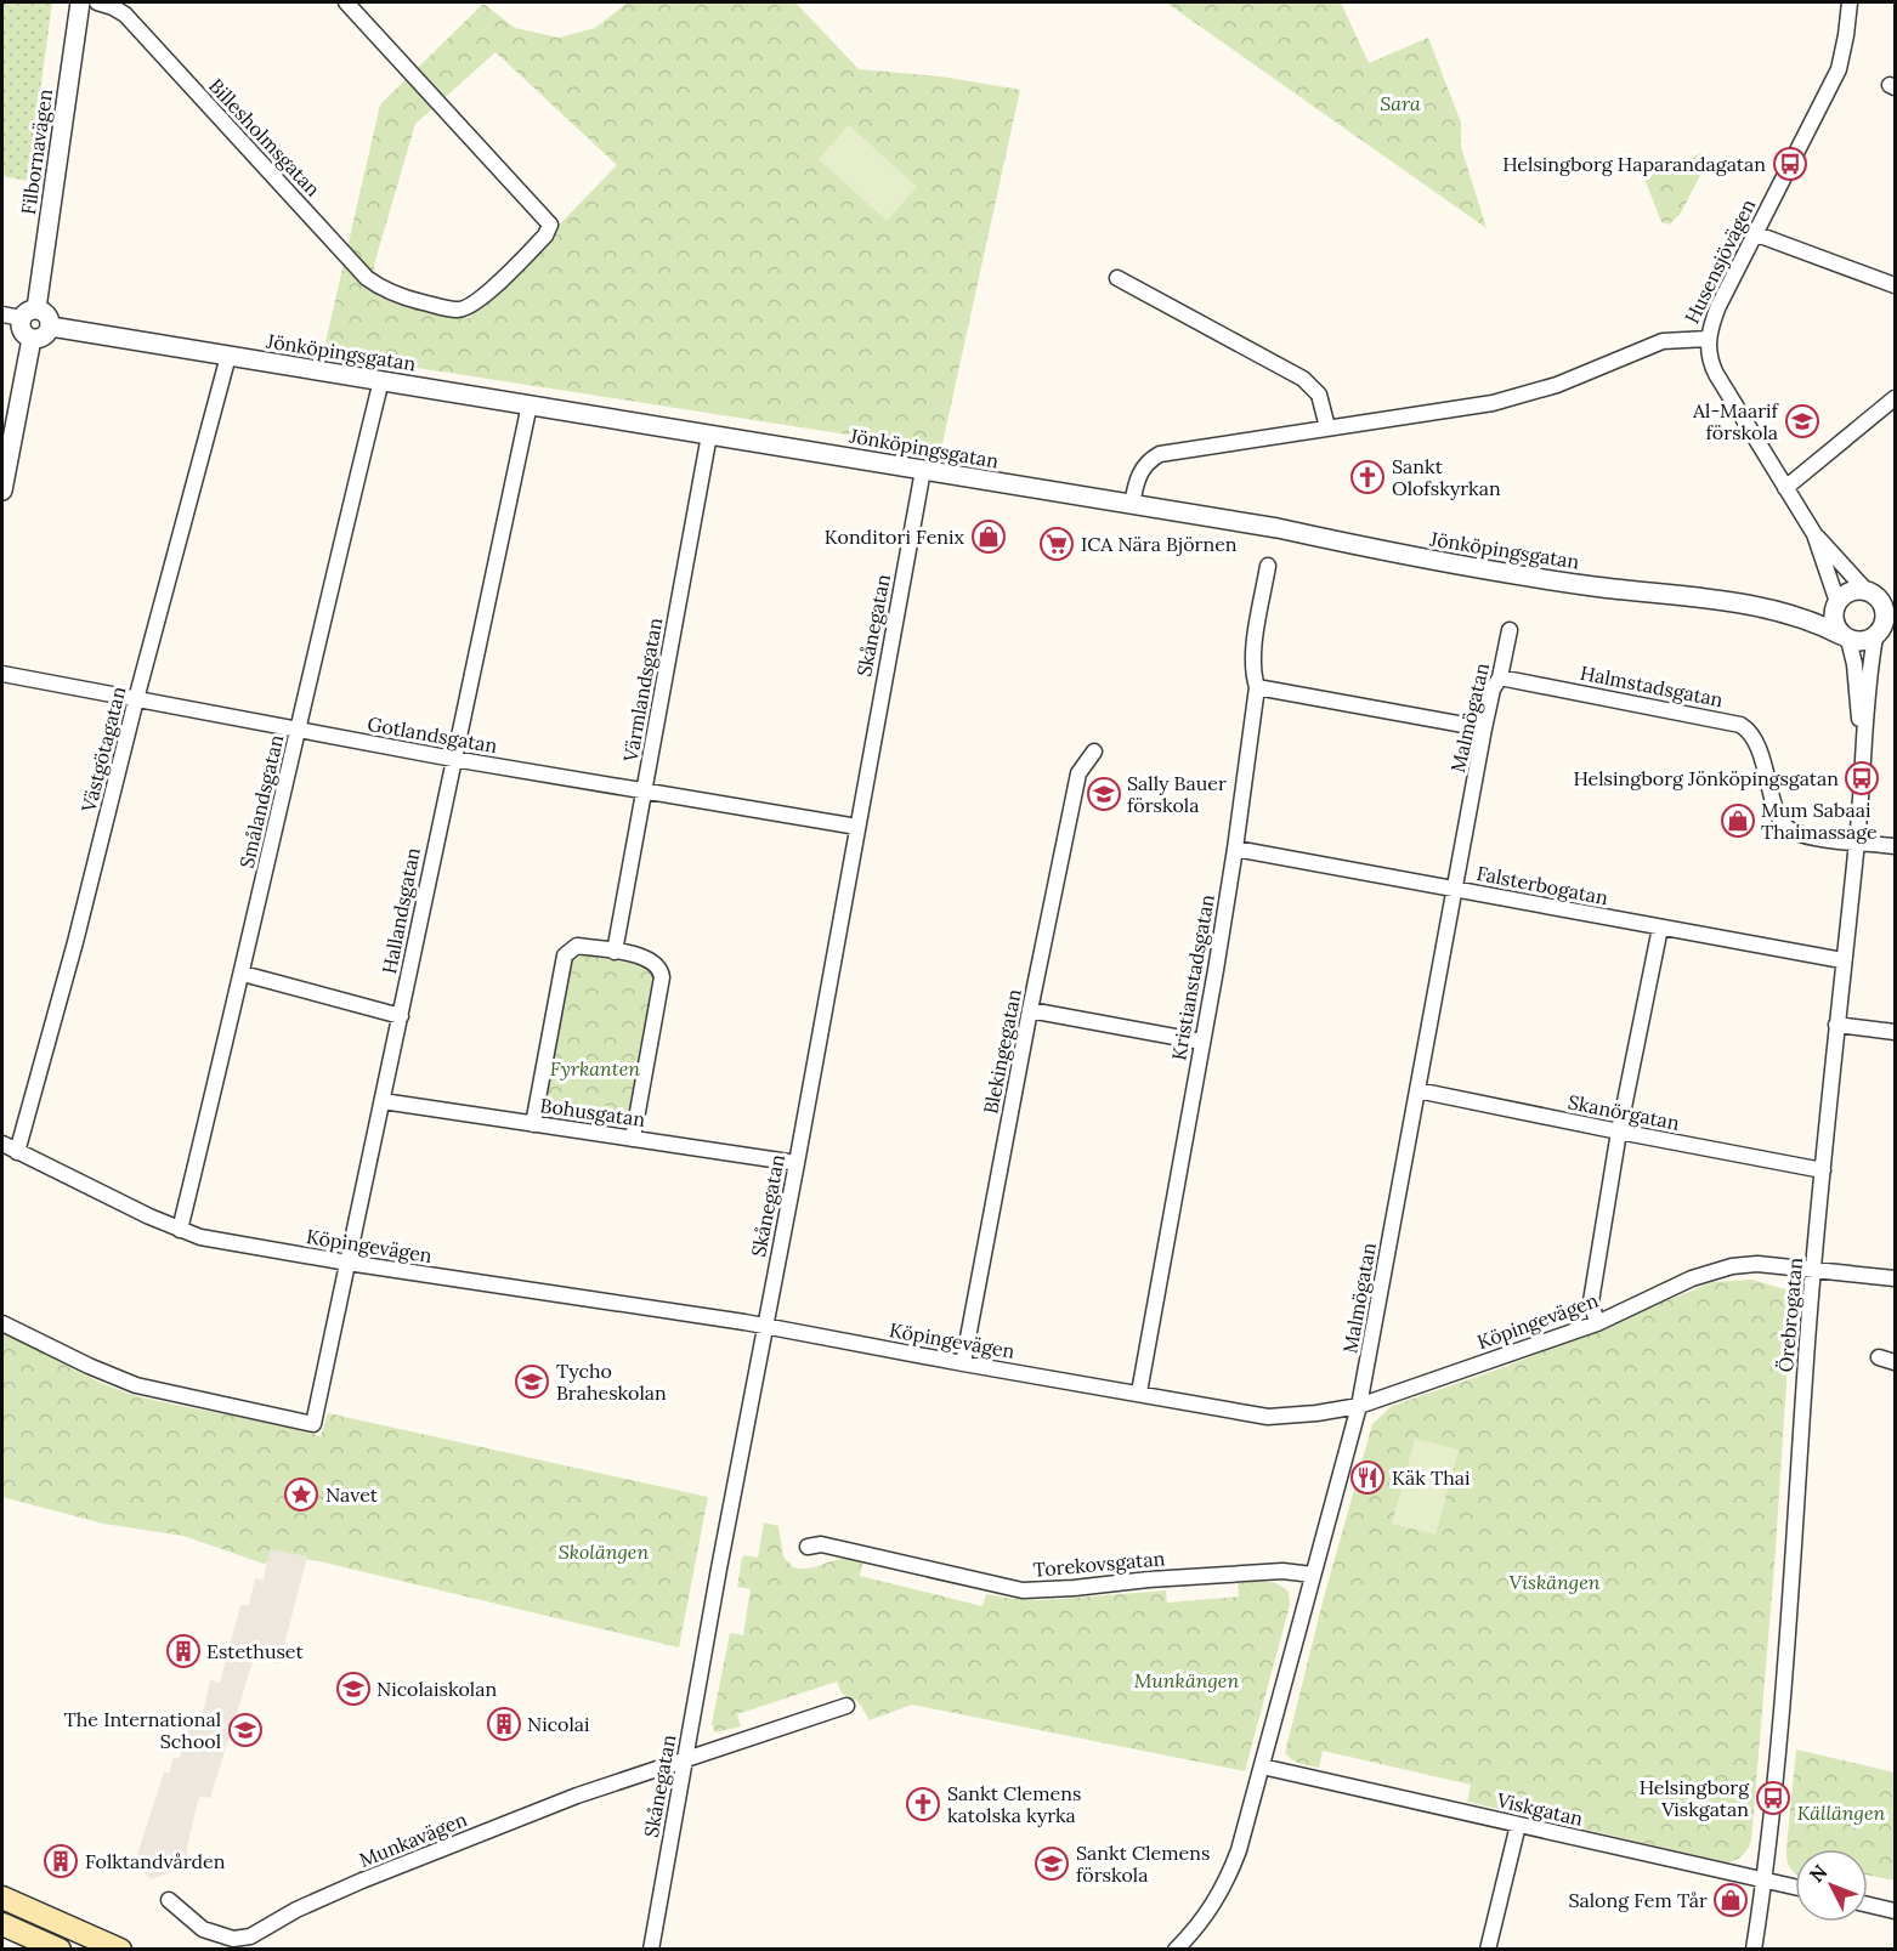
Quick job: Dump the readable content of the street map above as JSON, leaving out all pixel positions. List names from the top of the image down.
{
  "streets": {
    "street": [
      "Billesholmsgatan",
      "Filbornavägen",
      "Husensjövägen",
      "Jönköpingsgatan",
      "Skånegatan",
      "Halmstadsgatan",
      "Värmlandsgatan",
      "Malmögatan",
      "Gotlandsgatan",
      "Västgötagatan",
      "Smålandsgatan",
      "Falsterbogatan",
      "Hallandsgatan",
      "Kristianstadsgatan",
      "Blekingegatan",
      "Bohusgatan",
      "Skanörgatan",
      "Köpingevägen",
      "Örebrogatan",
      "Torekovsgatan",
      "Viskgatan",
      "Munkavägen"
    ]
  },
  "crossings": [
    ["Filbornavägen", "Jönköpingsgatan"],
    ["Husensjövägen", "Jönköpingsgatan"],
    ["Jönköpingsgatan", "Skånegatan"],
    ["Jönköpingsgatan", "Värmlandsgatan"],
    ["Jönköpingsgatan", "Västgötagatan"],
    ["Jönköpingsgatan", "Smålandsgatan"],
    ["Jönköpingsgatan", "Hallandsgatan"],
    ["Jönköpingsgatan", "Örebrogatan"],
    ["Skånegatan", "Gotlandsgatan"],
    ["Skånegatan", "Bohusgatan"],
    ["Skånegatan", "Köpingevägen"],
    ["Skånegatan", "Munkavägen"],
    ["Halmstadsgatan", "Malmögatan"],
    ["Halmstadsgatan", "Örebrogatan"],
    ["Värmlandsgatan", "Gotlandsgatan"],
    ["Malmögatan", "Falsterbogatan"],
    ["Malmögatan", "Skanörgatan"],
    ["Malmögatan", "Köpingevägen"],
    ["Malmögatan", "Torekovsgatan"],
    ["Malmögatan", "Viskgatan"],
    ["Gotlandsgatan", "Västgötagatan"],
    ["Gotlandsgatan", "Smålandsgatan"],
    ["Gotlandsgatan", "Hallandsgatan"],
    ["Västgötagatan", "Köpingevägen"],
    ["Smålandsgatan", "Köpingevägen"],
    ["Falsterbogatan", "Kristianstadsgatan"],
    ["Falsterbogatan", "Örebrogatan"],
    ["Hallandsgatan", "Bohusgatan"],
    ["Hallandsgatan", "Köpingevägen"],
    ["Kristianstadsgatan", "Köpingevägen"],
    ["Blekingegatan", "Köpingevägen"],
    ["Skanörgatan", "Örebrogatan"],
    ["Köpingevägen", "Örebrogatan"],
    ["Örebrogatan", "Viskgatan"]
  ],
  "parks": [
    "Sara",
    "Fyrkanten",
    "Skolängen",
    "Viskängen",
    "Munkängen",
    "Källängen"
  ],
  "places": {
    "bus stop": ["Helsingborg Haparandagatan", "Helsingborg Jönköpingsgatan", "Helsingborg Viskgatan"],
    "school or university": [
      "Al-Maarif förskola",
      "Sally Bauer förskola",
      "Tycho Braheskolan",
      "Nicolaiskolan",
      "The International School",
      "Sankt Clemens förskola"
    ],
    "church": ["Sankt Olofskyrkan", "Sankt Clemens katolska kyrka"],
    "shop": ["Konditori Fenix", "Mum Sabaai Thaimassage", "Salong Fem Tår"],
    "supermarket": ["ICA Nära Björnen"],
    "restaurant": ["Käk Thai"],
    "place": ["Navet"],
    "building": ["Estethuset", "Nicolai", "Folktandvården"]
  },
  "north": "top left"
}
